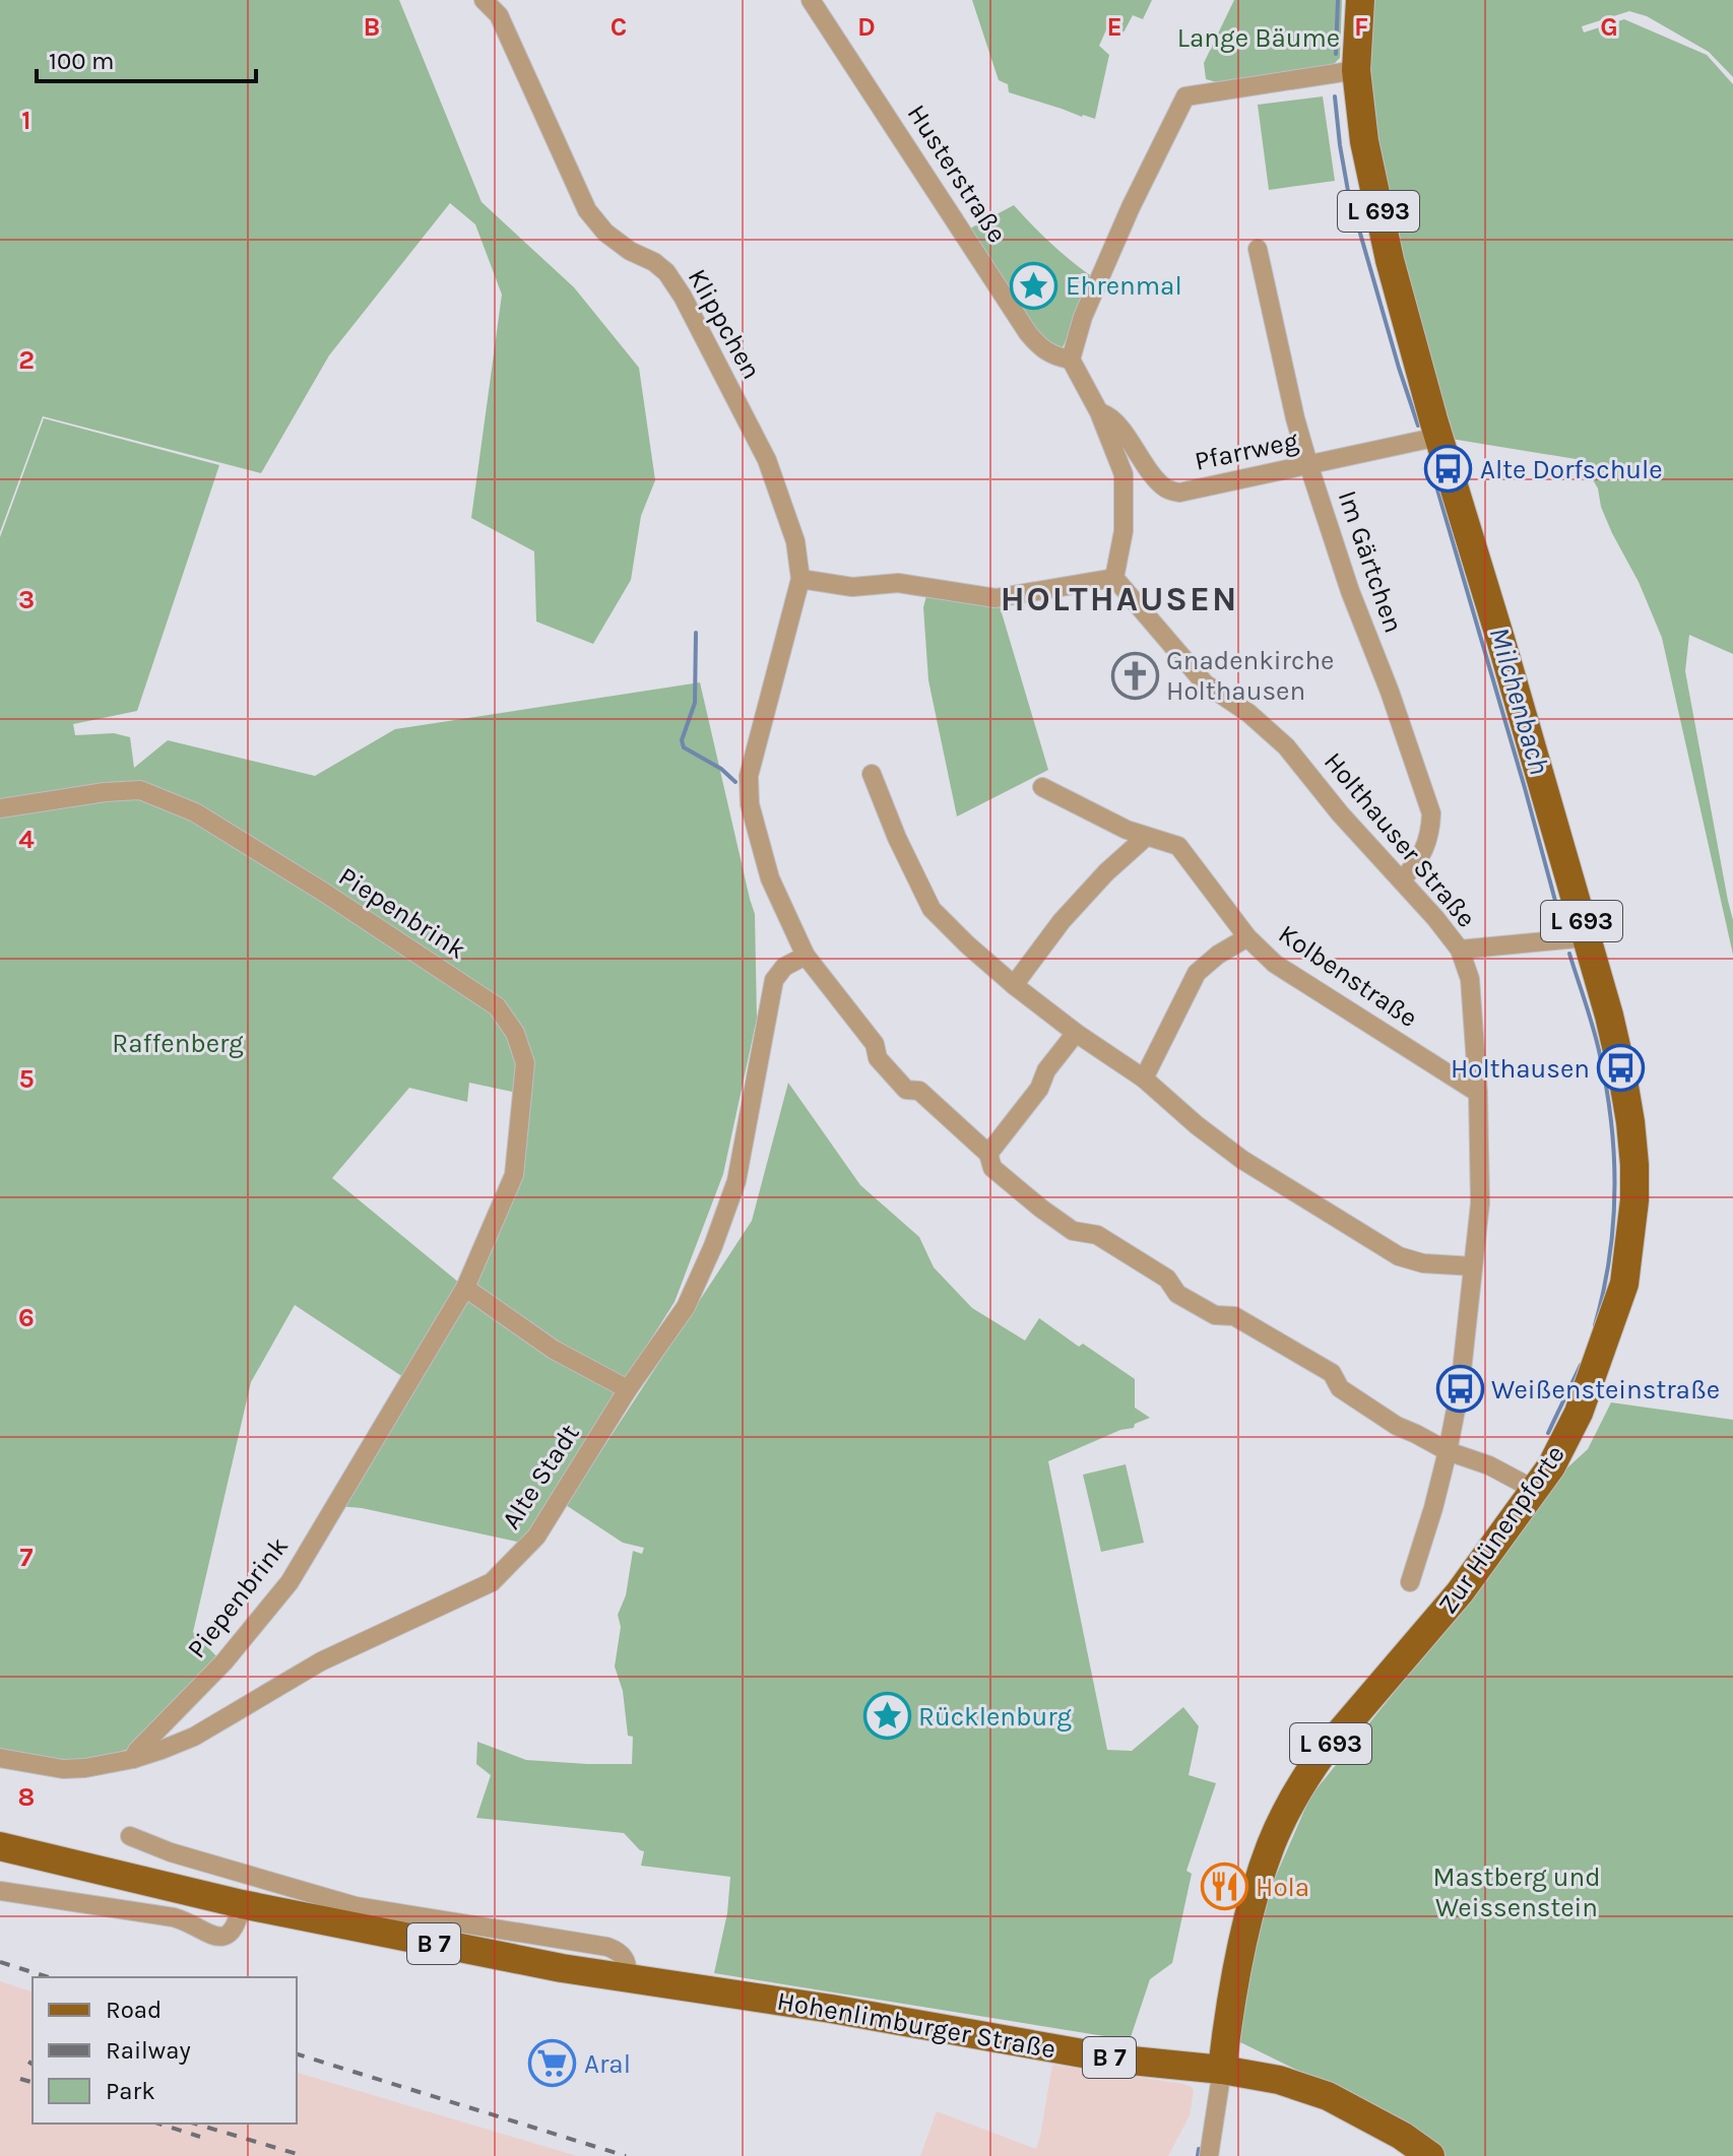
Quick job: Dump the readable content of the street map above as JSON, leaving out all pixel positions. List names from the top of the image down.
{
  "streets": {
    "main road": [
      "L 693",
      "Zur Hünenpforte",
      "B 7",
      "Hohenlimburger Straße"
    ],
    "street": [
      "Husterstraße",
      "Klippchen",
      "Pfarrweg",
      "Im Gärtchen",
      "Holthauser Straße",
      "Piepenbrink",
      "Kolbenstraße",
      "Alte Stadt"
    ]
  },
  "crossings": [
    ["Klippchen", "Alte Stadt"],
    ["Pfarrweg", "Im Gärtchen"],
    ["Pfarrweg", "Zur Hünenpforte"],
    ["Im Gärtchen", "Holthauser Straße"],
    ["Holthauser Straße", "Kolbenstraße"],
    ["Piepenbrink", "Alte Stadt"],
    ["Zur Hünenpforte", "Hohenlimburger Straße"]
  ],
  "districts": ["HOLTHAUSEN"],
  "water": ["Milchenbach"],
  "parks": ["Lange Bäume", "Raffenberg", "Mastberg und Weissenstein"],
  "places": {
    "place": ["Ehrenmal", "Rücklenburg"],
    "bus stop": ["Alte Dorfschule", "Holthausen", "Weißensteinstraße"],
    "church": ["Gnadenkirche Holthausen"],
    "restaurant": ["Hola"],
    "supermarket": ["Aral"]
  },
  "legend": ["Road", "Railway", "Park"],
  "scale_bar": "100 m",
  "grid": {
    "columns": [
      "B",
      "C",
      "D",
      "E",
      "F",
      "G"
    ],
    "rows": [
      "1",
      "2",
      "3",
      "4",
      "5",
      "6",
      "7",
      "8"
    ]
  }
}
